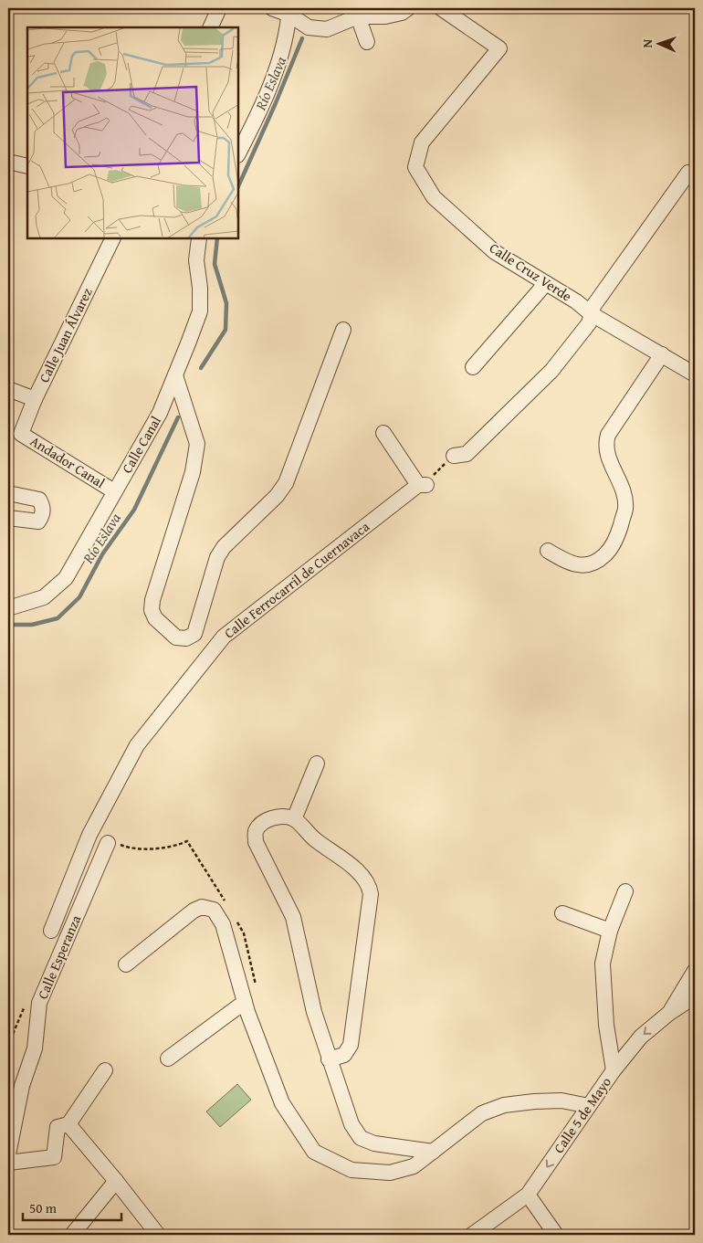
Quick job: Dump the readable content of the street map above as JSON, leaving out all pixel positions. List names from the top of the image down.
{
  "streets": {
    "street": [
      "Calle Cruz Verde",
      "Calle Juan Álvarez",
      "Calle Canal",
      "Andador Canal",
      "Calle Ferrocarril de Cuernavaca",
      "Calle Esperanza",
      "Calle 5 de Mayo"
    ]
  },
  "crossings": [
    ["Calle Juan Álvarez", "Andador Canal"],
    ["Calle Canal", "Andador Canal"]
  ],
  "one_way": ["Calle 5 de Mayo"],
  "water": ["Río Eslava"],
  "scale_bar": "50 m",
  "north": "left"
}
